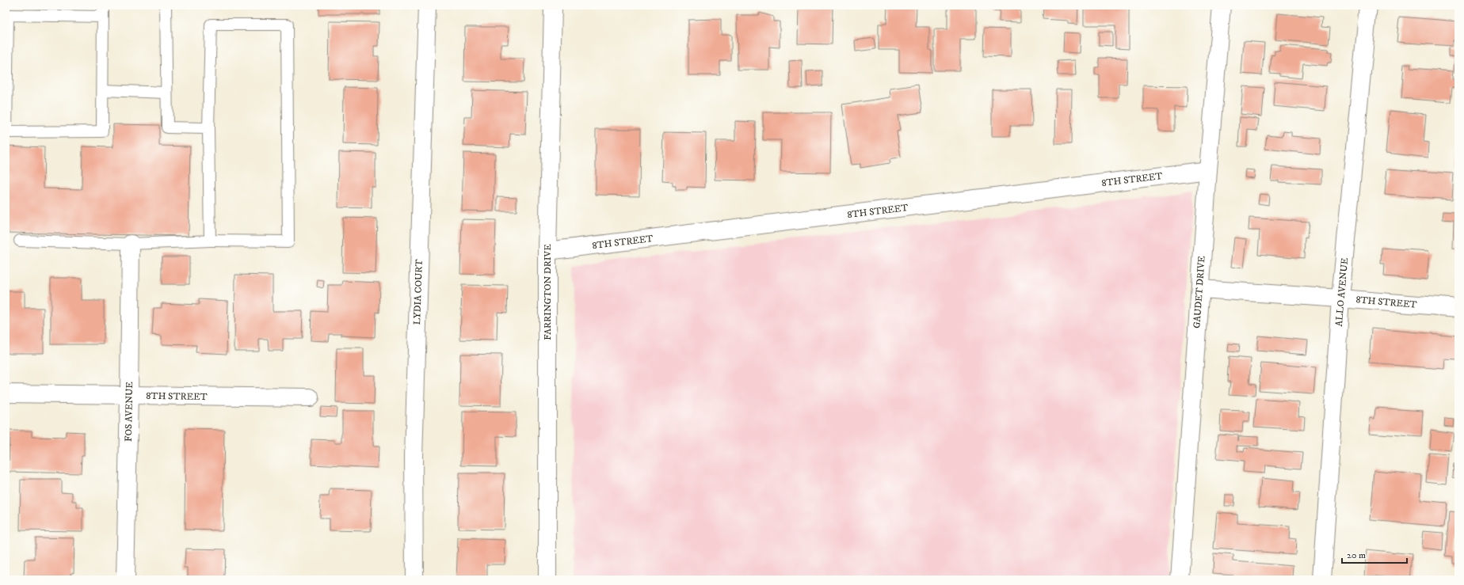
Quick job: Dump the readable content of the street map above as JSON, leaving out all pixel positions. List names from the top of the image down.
{
  "streets": {
    "street": [
      "8TH STREET",
      "LYDIA COURT",
      "FARRINGTON DRIVE",
      "GAUDET DRIVE",
      "ALLO AVENUE",
      "FOS AVENUE"
    ]
  },
  "crossings": [
    ["8TH STREET", "FARRINGTON DRIVE"],
    ["8TH STREET", "GAUDET DRIVE"],
    ["8TH STREET", "ALLO AVENUE"],
    ["8TH STREET", "FOS AVENUE"]
  ],
  "scale_bar": "20 m"
}
